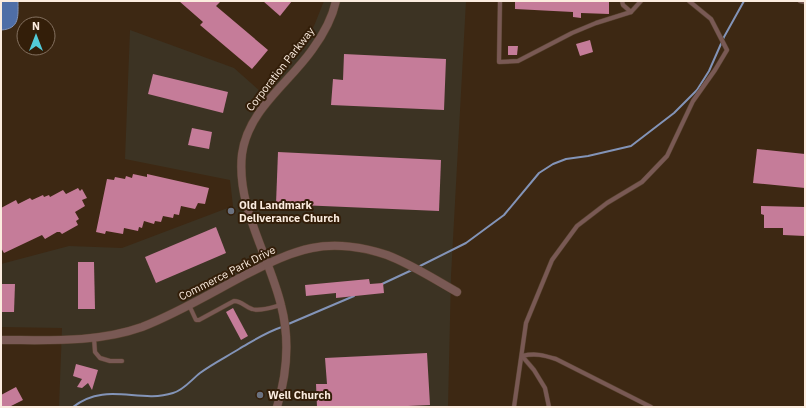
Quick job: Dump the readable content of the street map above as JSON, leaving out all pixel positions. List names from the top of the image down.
{
  "streets": {
    "street": ["Corporation Parkway", "Commerce Park Drive"]
  },
  "crossings": [
    ["Corporation Parkway", "Commerce Park Drive"]
  ],
  "places": ["Old Landmark Deliverance Church", "Well Church"],
  "north": "top"
}
